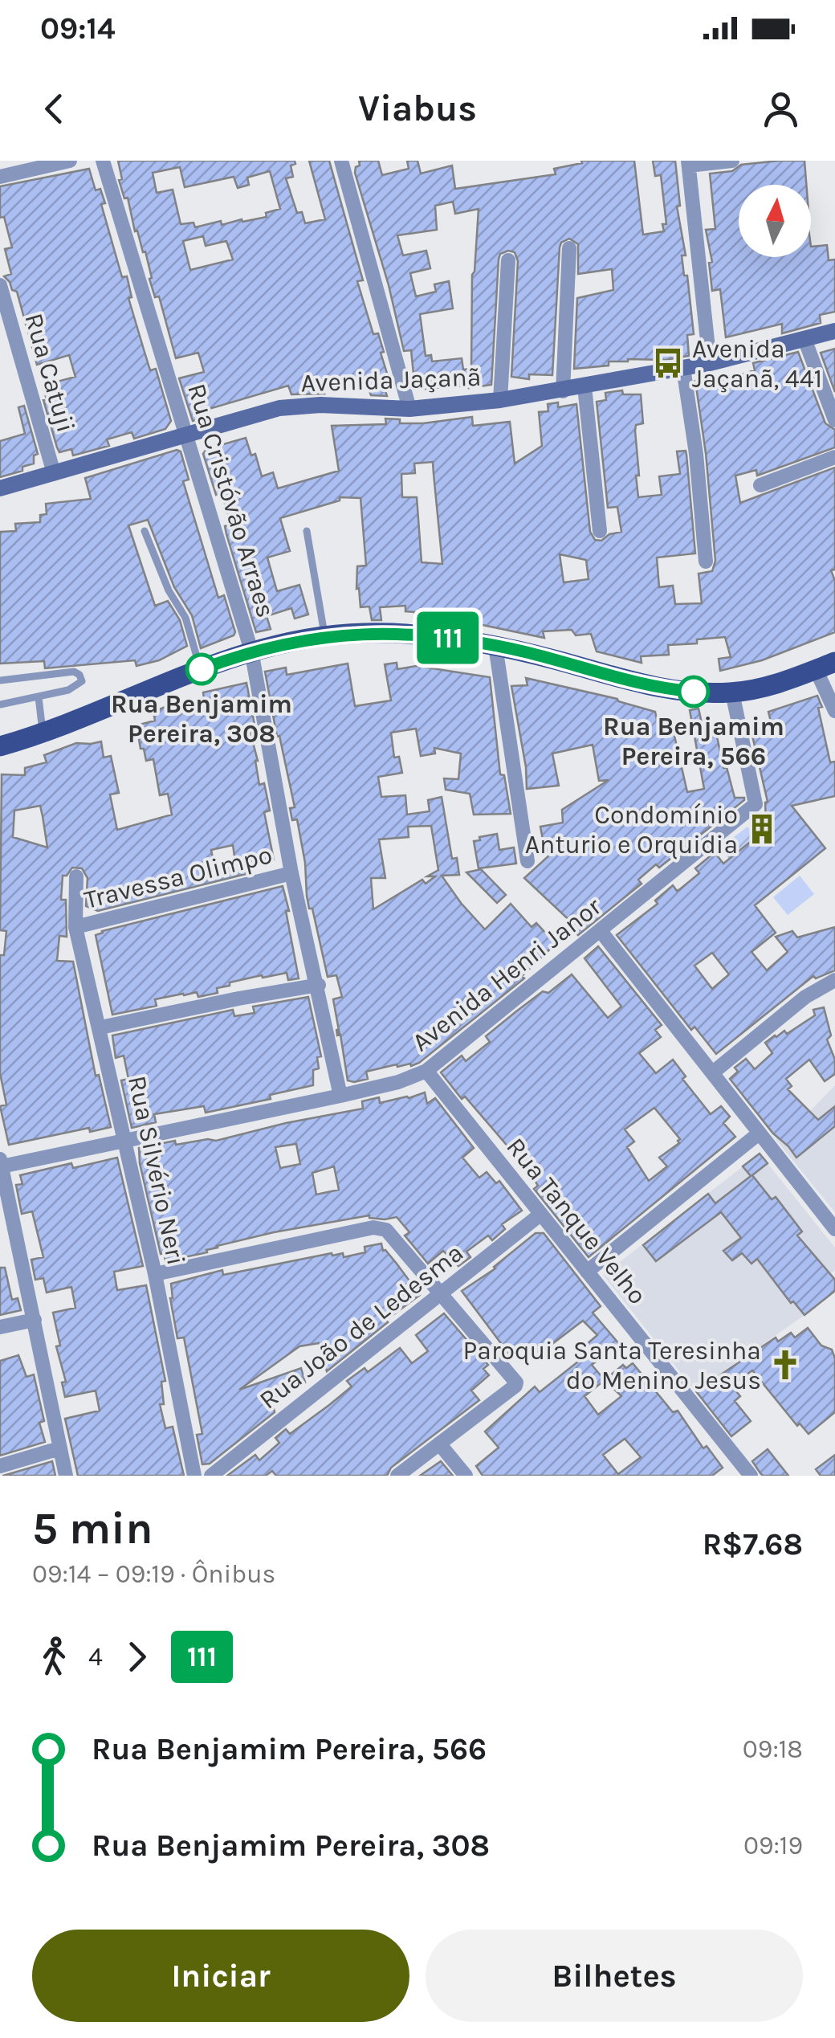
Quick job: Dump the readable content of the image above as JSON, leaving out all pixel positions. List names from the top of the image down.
{
  "streets": {
    "street": [
      "Rua Catuji",
      "Avenida Jaçanã",
      "Rua Cristóvão Arraes",
      "Travessa Olimpo",
      "Avenida Henri Janor",
      "Rua Silvério Neri",
      "Rua Tanque Velho",
      "Rua João de Ledesma"
    ]
  },
  "crossings": [
    ["Rua Catuji", "Avenida Jaçanã"],
    ["Avenida Jaçanã", "Rua Cristóvão Arraes"],
    ["Rua Cristóvão Arraes", "Travessa Olimpo"],
    ["Rua Cristóvão Arraes", "Avenida Henri Janor"],
    ["Travessa Olimpo", "Rua Silvério Neri"],
    ["Avenida Henri Janor", "Rua Silvério Neri"],
    ["Avenida Henri Janor", "Rua Tanque Velho"],
    ["Rua Tanque Velho", "Rua João de Ledesma"]
  ],
  "places": {
    "bus stop": ["Avenida Jaçanã, 441"],
    "other": ["Rua Benjamim Pereira, 308", "Rua Benjamim Pereira, 566"],
    "building": ["Condomínio Anturio e Orquidia"],
    "church": ["Paroquia Santa Teresinha do Menino Jesus"]
  },
  "lines": ["bus line 111"],
  "north": "top",
  "page": {
    "status": "09:14",
    "header": "Viabus",
    "on_map": "111",
    "heading": ["5 min", "09:14 – 09:19 · Ônibus", "R$7.68"],
    "legs": ["4", "111"],
    "list": [
      {
        "name": "Rua Benjamim Pereira, 566",
        "value": "09:18"
      },
      {
        "name": "Rua Benjamim Pereira, 308",
        "value": "09:19"
      }
    ],
    "buttons": ["Iniciar", "Bilhetes"]
  }
}
